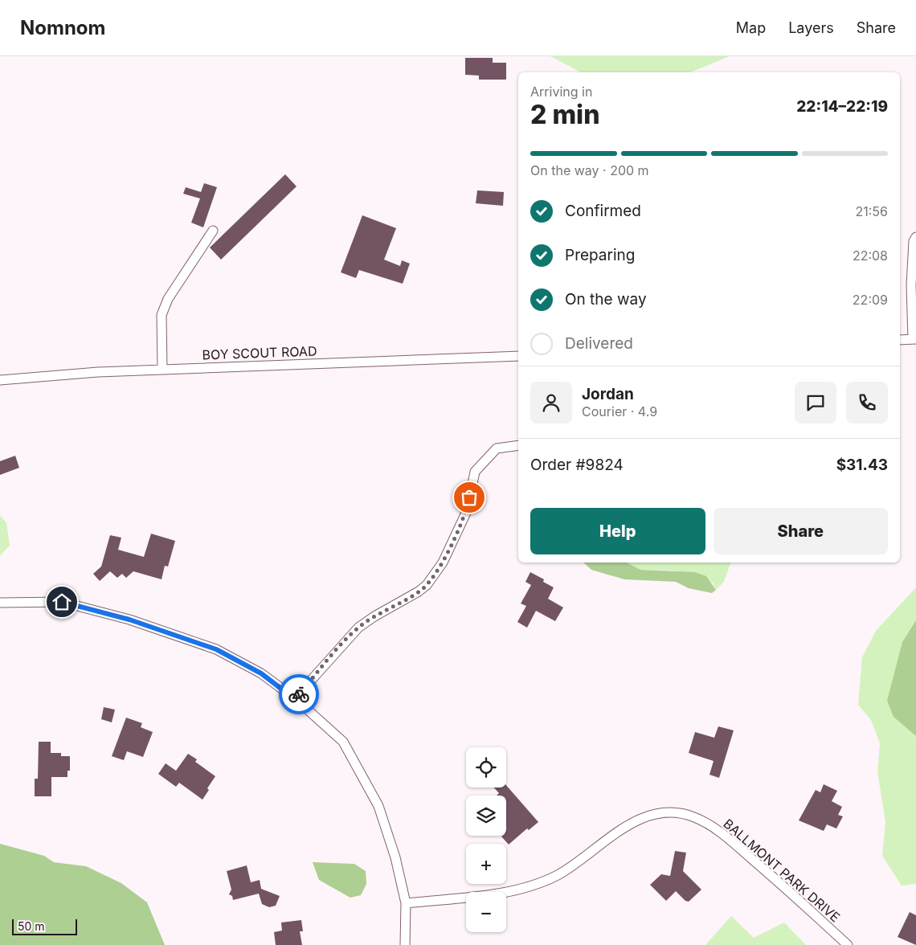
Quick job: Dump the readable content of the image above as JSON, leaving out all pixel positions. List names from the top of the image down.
{
  "streets": {
    "street": ["BOY SCOUT ROAD", "BALLMONT PARK DRIVE"]
  },
  "scale_bar": "50 m",
  "page": {
    "header": "Nomnom",
    "nav": ["Map", "Layers", "Share"],
    "heading": ["2 min", "Arriving in", "22:14–22:19"],
    "panel": [
      "Jordan",
      "Courier · 4.9",
      "Order #9824",
      "$31.43"
    ],
    "bar": "On the way · 200 m",
    "list": [
      ["Confirmed", "21:56"],
      ["Preparing", "22:08"],
      ["On the way", "22:09"],
      "Delivered"
    ],
    "buttons": ["Help", "Share"],
    "map_buttons": ["+", "−"],
    "scale": "50 m"
  }
}
